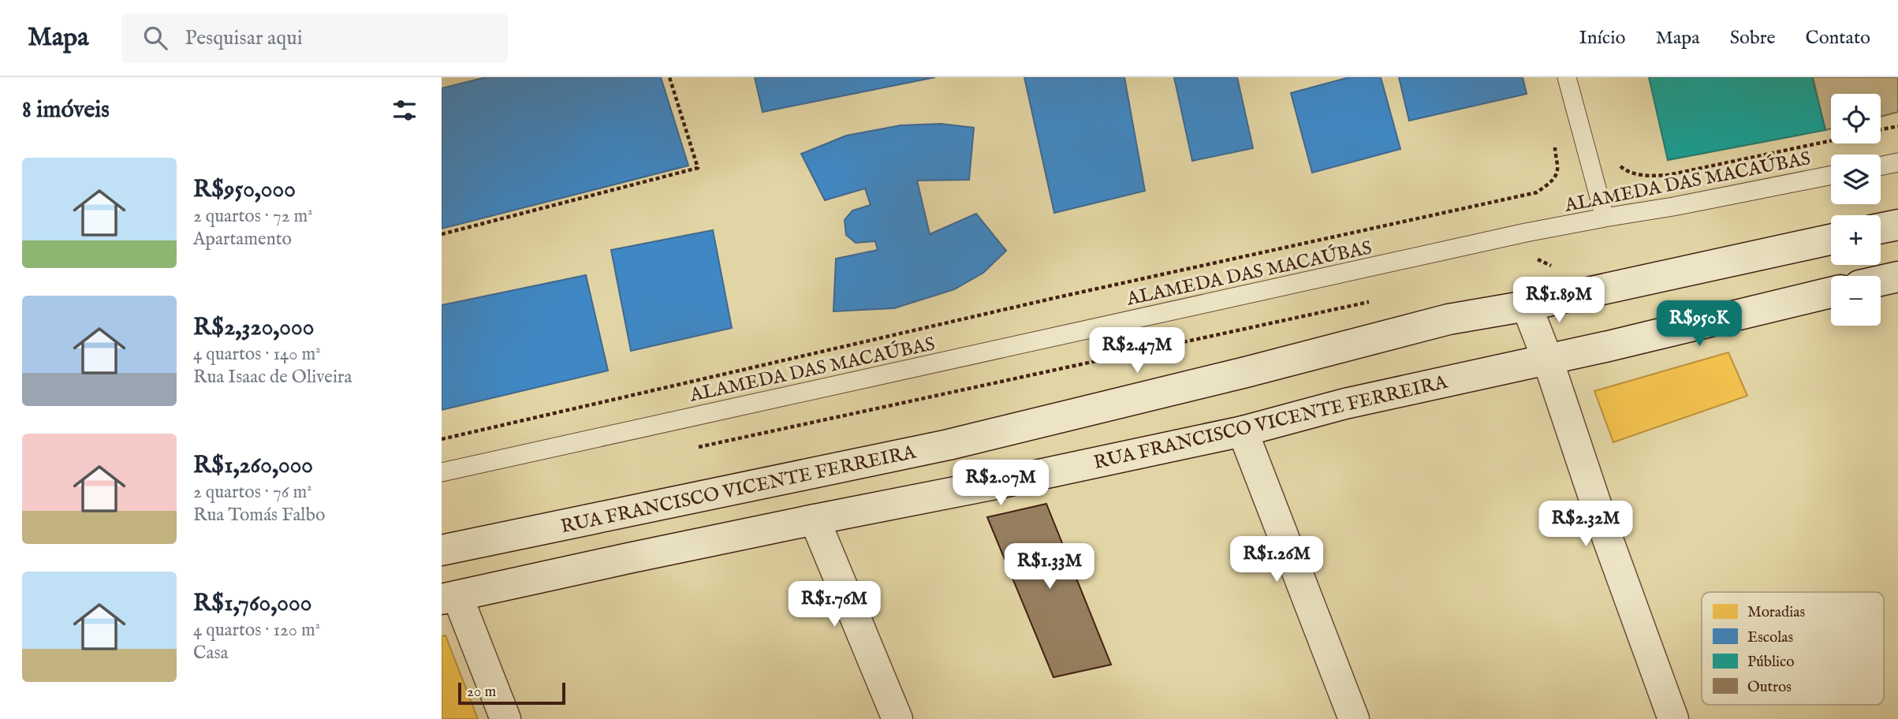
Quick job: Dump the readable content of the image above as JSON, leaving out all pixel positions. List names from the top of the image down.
{
  "streets": {
    "main road": ["RUA FRANCISCO VICENTE FERREIRA"],
    "lane": ["ALAMEDA DAS MACAÚBAS"]
  },
  "legend": [
    "Moradias",
    "Escolas",
    "Público",
    "Outros"
  ],
  "scale_bar": "20 m",
  "page": {
    "header": "Mapa",
    "search": "Pesquisar aqui",
    "nav": [
      "Início",
      "Mapa",
      "Sobre",
      "Contato"
    ],
    "heading": "8 imóveis",
    "map_buttons": ["+", "−"],
    "list": [
      {
        "name": "R$950,000",
        "note": "2 quartos · 72 m² · Apartamento"
      },
      {
        "name": "R$2,320,000",
        "note": "4 quartos · 140 m² · Rua Isaac de Oliveira"
      },
      {
        "name": "R$1,260,000",
        "note": "2 quartos · 76 m² · Rua Tomás Falbo"
      },
      {
        "name": "R$1,760,000",
        "note": "4 quartos · 120 m² · Casa"
      }
    ],
    "price": [
      "R$1.89M",
      "R$950K",
      "R$2.47M",
      "R$2.07M",
      "R$2.32M",
      "R$1.26M",
      "R$1.33M",
      "R$1.76M"
    ],
    "scale": "20 m"
  }
}
